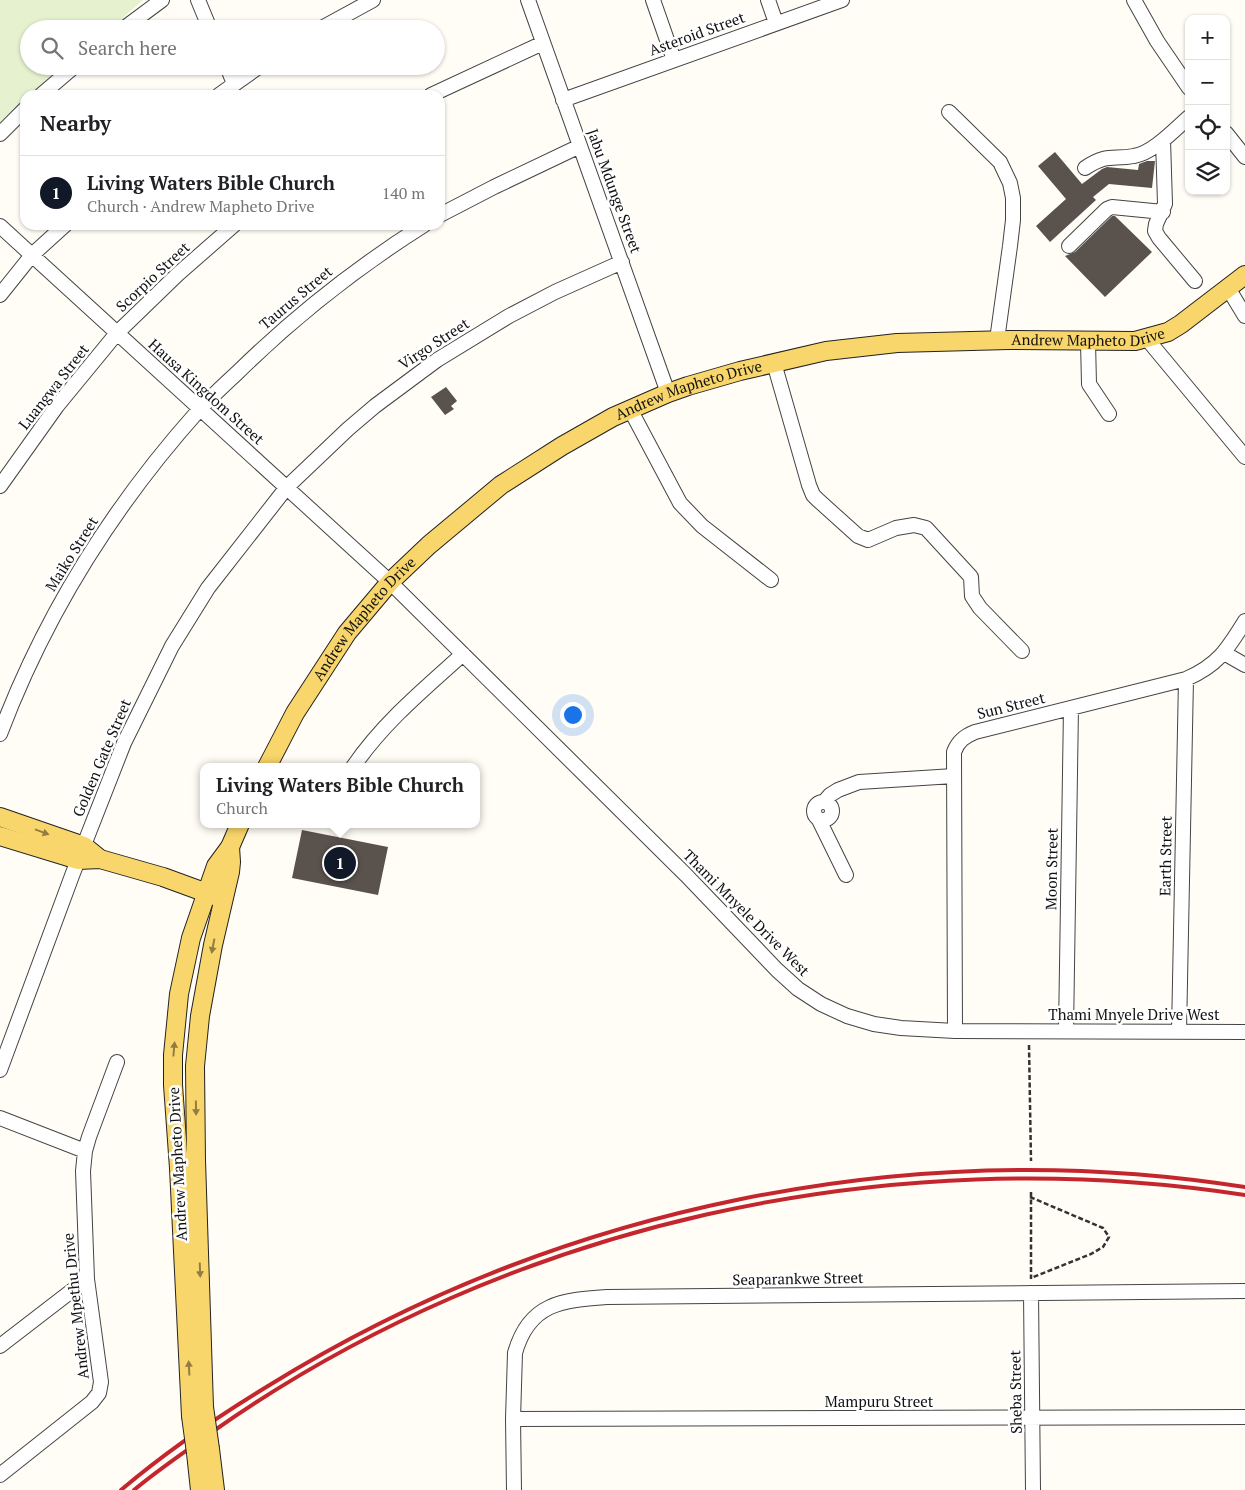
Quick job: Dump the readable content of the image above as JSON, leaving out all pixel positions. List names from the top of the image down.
{
  "streets": {
    "main road": ["Andrew Mapheto Drive"],
    "street": [
      "Asteroid Street",
      "Jabu Mdunge Street",
      "Scorpio Street",
      "Taurus Street",
      "Virgo Street",
      "Luangwa Street",
      "Hausa Kingdom Street",
      "Maiko Street",
      "Sun Street",
      "Golden Gate Street",
      "Earth Street",
      "Moon Street",
      "Thami Mnyele Drive West",
      "Seaparankwe Street",
      "Andrew Mpethu Drive",
      "Sheba Street",
      "Mampuru Street"
    ]
  },
  "crossings": [
    ["Asteroid Street", "Jabu Mdunge Street"],
    ["Jabu Mdunge Street", "Andrew Mapheto Drive"],
    ["Jabu Mdunge Street", "Virgo Street"],
    ["Scorpio Street", "Luangwa Street"],
    ["Scorpio Street", "Hausa Kingdom Street"],
    ["Taurus Street", "Hausa Kingdom Street"],
    ["Taurus Street", "Maiko Street"],
    ["Andrew Mapheto Drive", "Hausa Kingdom Street"],
    ["Andrew Mapheto Drive", "Thami Mnyele Drive West"],
    ["Virgo Street", "Hausa Kingdom Street"],
    ["Virgo Street", "Golden Gate Street"],
    ["Luangwa Street", "Hausa Kingdom Street"],
    ["Hausa Kingdom Street", "Maiko Street"],
    ["Hausa Kingdom Street", "Golden Gate Street"],
    ["Hausa Kingdom Street", "Thami Mnyele Drive West"],
    ["Sun Street", "Earth Street"],
    ["Sun Street", "Moon Street"],
    ["Sun Street", "Thami Mnyele Drive West"],
    ["Earth Street", "Thami Mnyele Drive West"],
    ["Moon Street", "Thami Mnyele Drive West"],
    ["Seaparankwe Street", "Sheba Street"],
    ["Seaparankwe Street", "Mampuru Street"],
    ["Sheba Street", "Mampuru Street"]
  ],
  "page": {
    "map_buttons": ["+", "−"],
    "search": "Search here",
    "heading": "Nearby",
    "list": [
      {
        "mark": "1",
        "name": "Living Waters Bible Church",
        "note": "Church · Andrew Mapheto Drive",
        "value": "140 m"
      }
    ],
    "popup": ["Living Waters Bible Church", "Church"],
    "pins": "1"
  }
}
